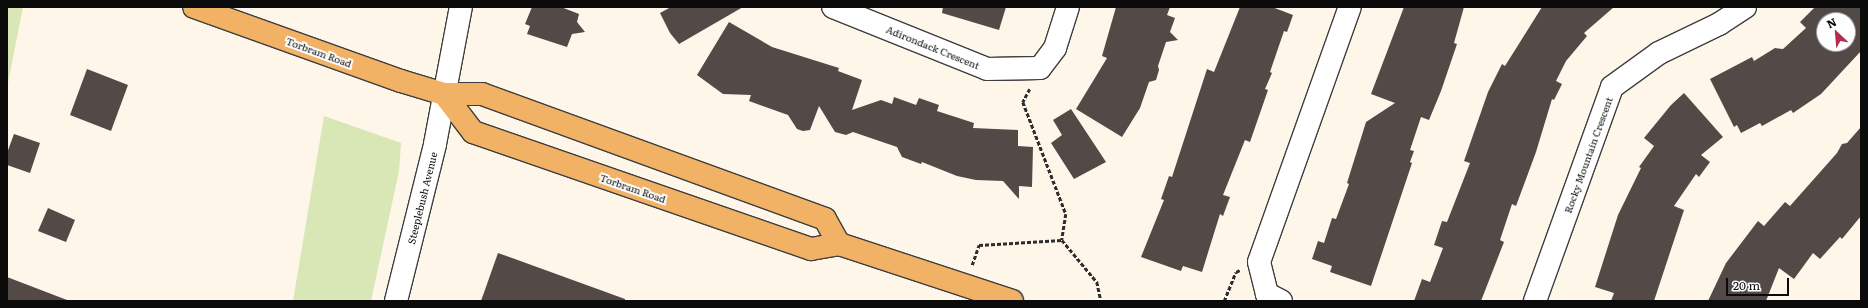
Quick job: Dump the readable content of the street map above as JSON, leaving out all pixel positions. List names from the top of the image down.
{
  "streets": {
    "main road": ["Torbram Road"],
    "street": ["Adirondack Crescent", "Rocky Mountain Crescent", "Steeplebush Avenue"]
  },
  "crossings": [
    ["Torbram Road", "Steeplebush Avenue"]
  ],
  "scale_bar": "20 m",
  "north": "top left"
}
